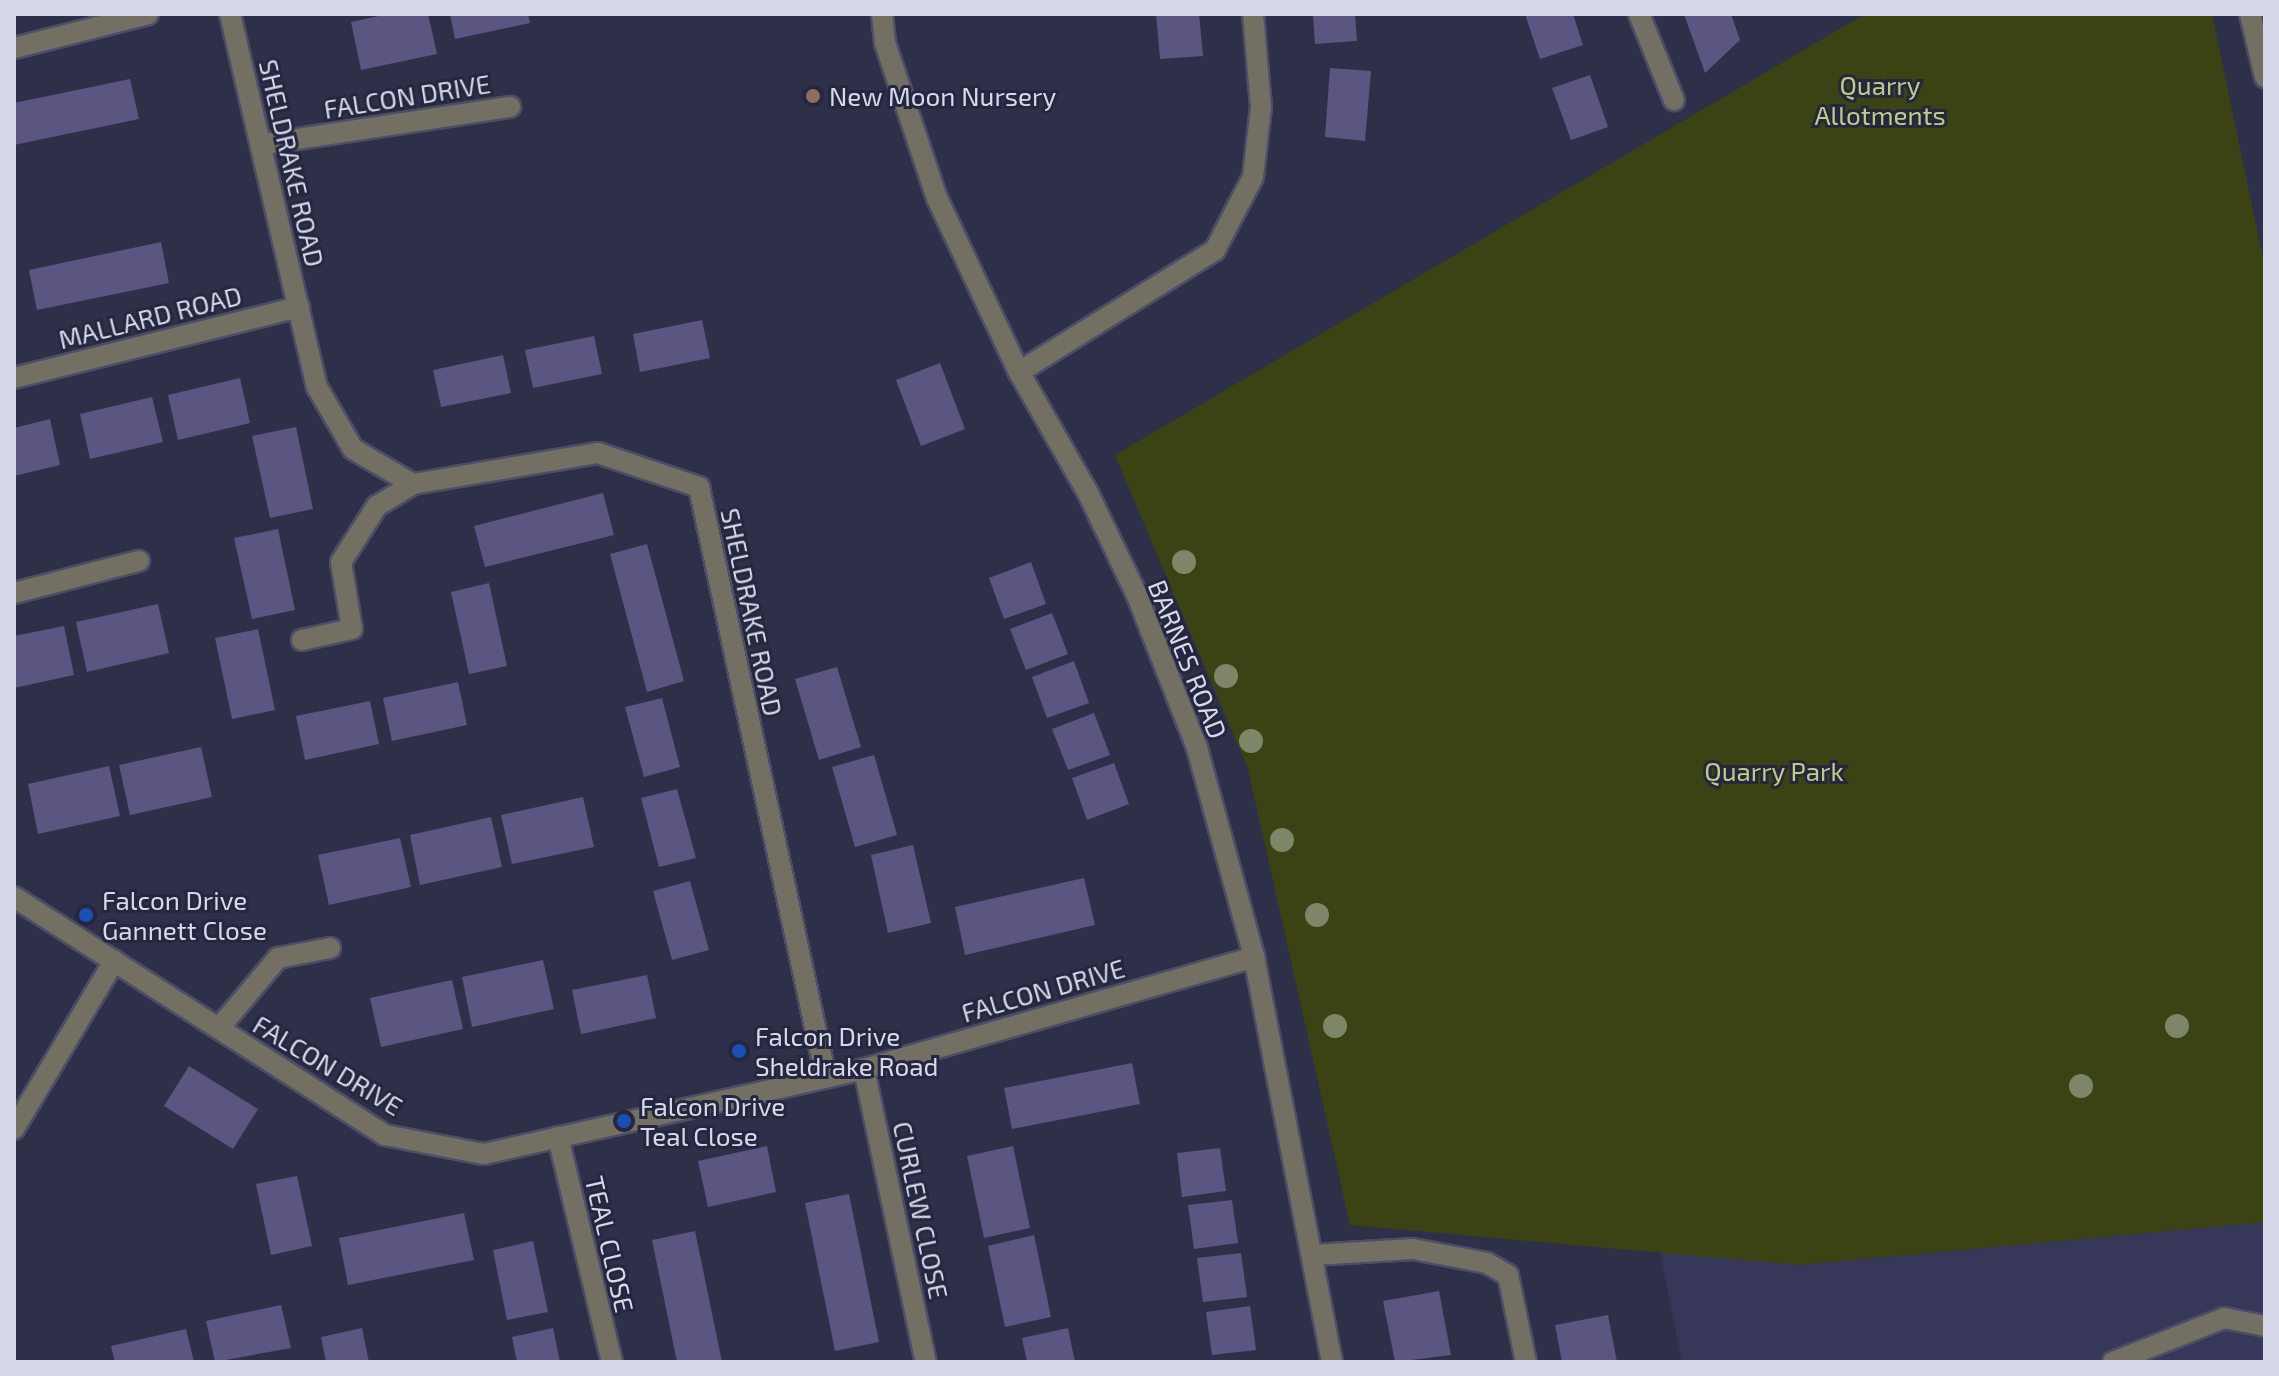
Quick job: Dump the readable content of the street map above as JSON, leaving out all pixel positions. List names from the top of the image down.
{
  "streets": {
    "street": [
      "FALCON DRIVE",
      "SHELDRAKE ROAD",
      "MALLARD ROAD",
      "BARNES ROAD",
      "CURLEW CLOSE",
      "TEAL CLOSE"
    ]
  },
  "crossings": [
    ["FALCON DRIVE", "SHELDRAKE ROAD"],
    ["FALCON DRIVE", "BARNES ROAD"],
    ["FALCON DRIVE", "CURLEW CLOSE"],
    ["FALCON DRIVE", "TEAL CLOSE"],
    ["SHELDRAKE ROAD", "MALLARD ROAD"]
  ],
  "parks": ["Quarry Allotments", "Quarry Park"],
  "places": [
    "New Moon Nursery",
    "Falcon Drive Gannett Close",
    "Falcon Drive Sheldrake Road",
    "Falcon Drive Teal Close"
  ]
}
